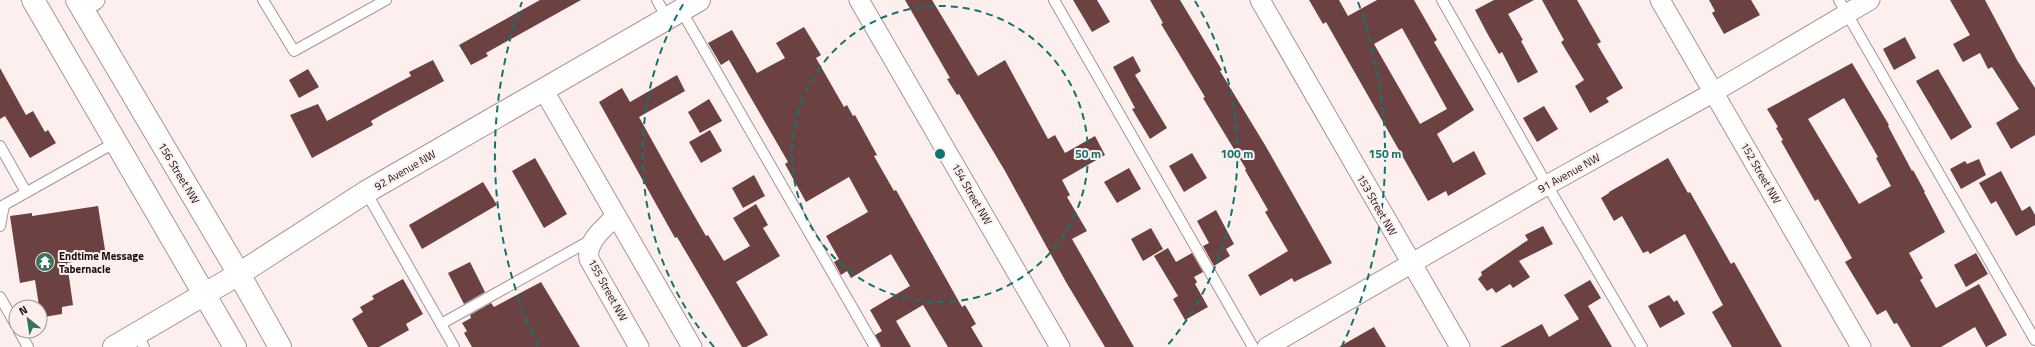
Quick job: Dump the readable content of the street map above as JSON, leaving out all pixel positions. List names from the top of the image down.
{
  "streets": {
    "main road": ["92 Avenue NW", "156 Street NW"],
    "street": [
      "91 Avenue NW",
      "152 Street NW",
      "154 Street NW",
      "153 Street NW",
      "155 Street NW"
    ]
  },
  "crossings": [
    ["92 Avenue NW", "156 Street NW"],
    ["91 Avenue NW", "152 Street NW"],
    ["91 Avenue NW", "153 Street NW"]
  ],
  "places": {
    "temple": ["Endtime Message Tabernacle"]
  },
  "north": "top left",
  "rings": ["50 m", "100 m", "150 m"]
}
